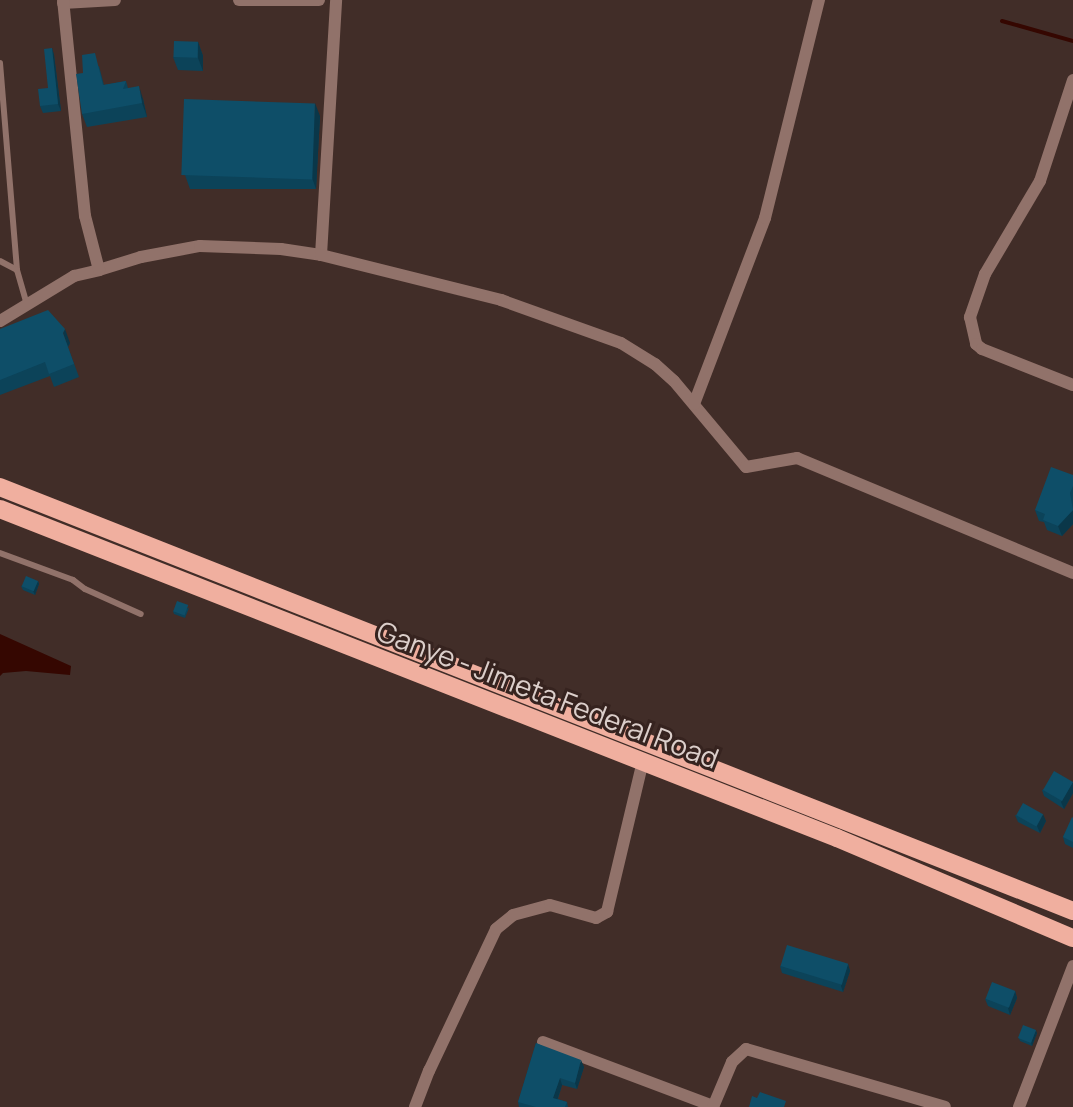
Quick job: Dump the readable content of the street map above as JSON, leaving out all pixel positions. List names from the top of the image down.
{
  "streets": {
    "main road": ["Ganye - Jimeta Federal Road"]
  }
}
